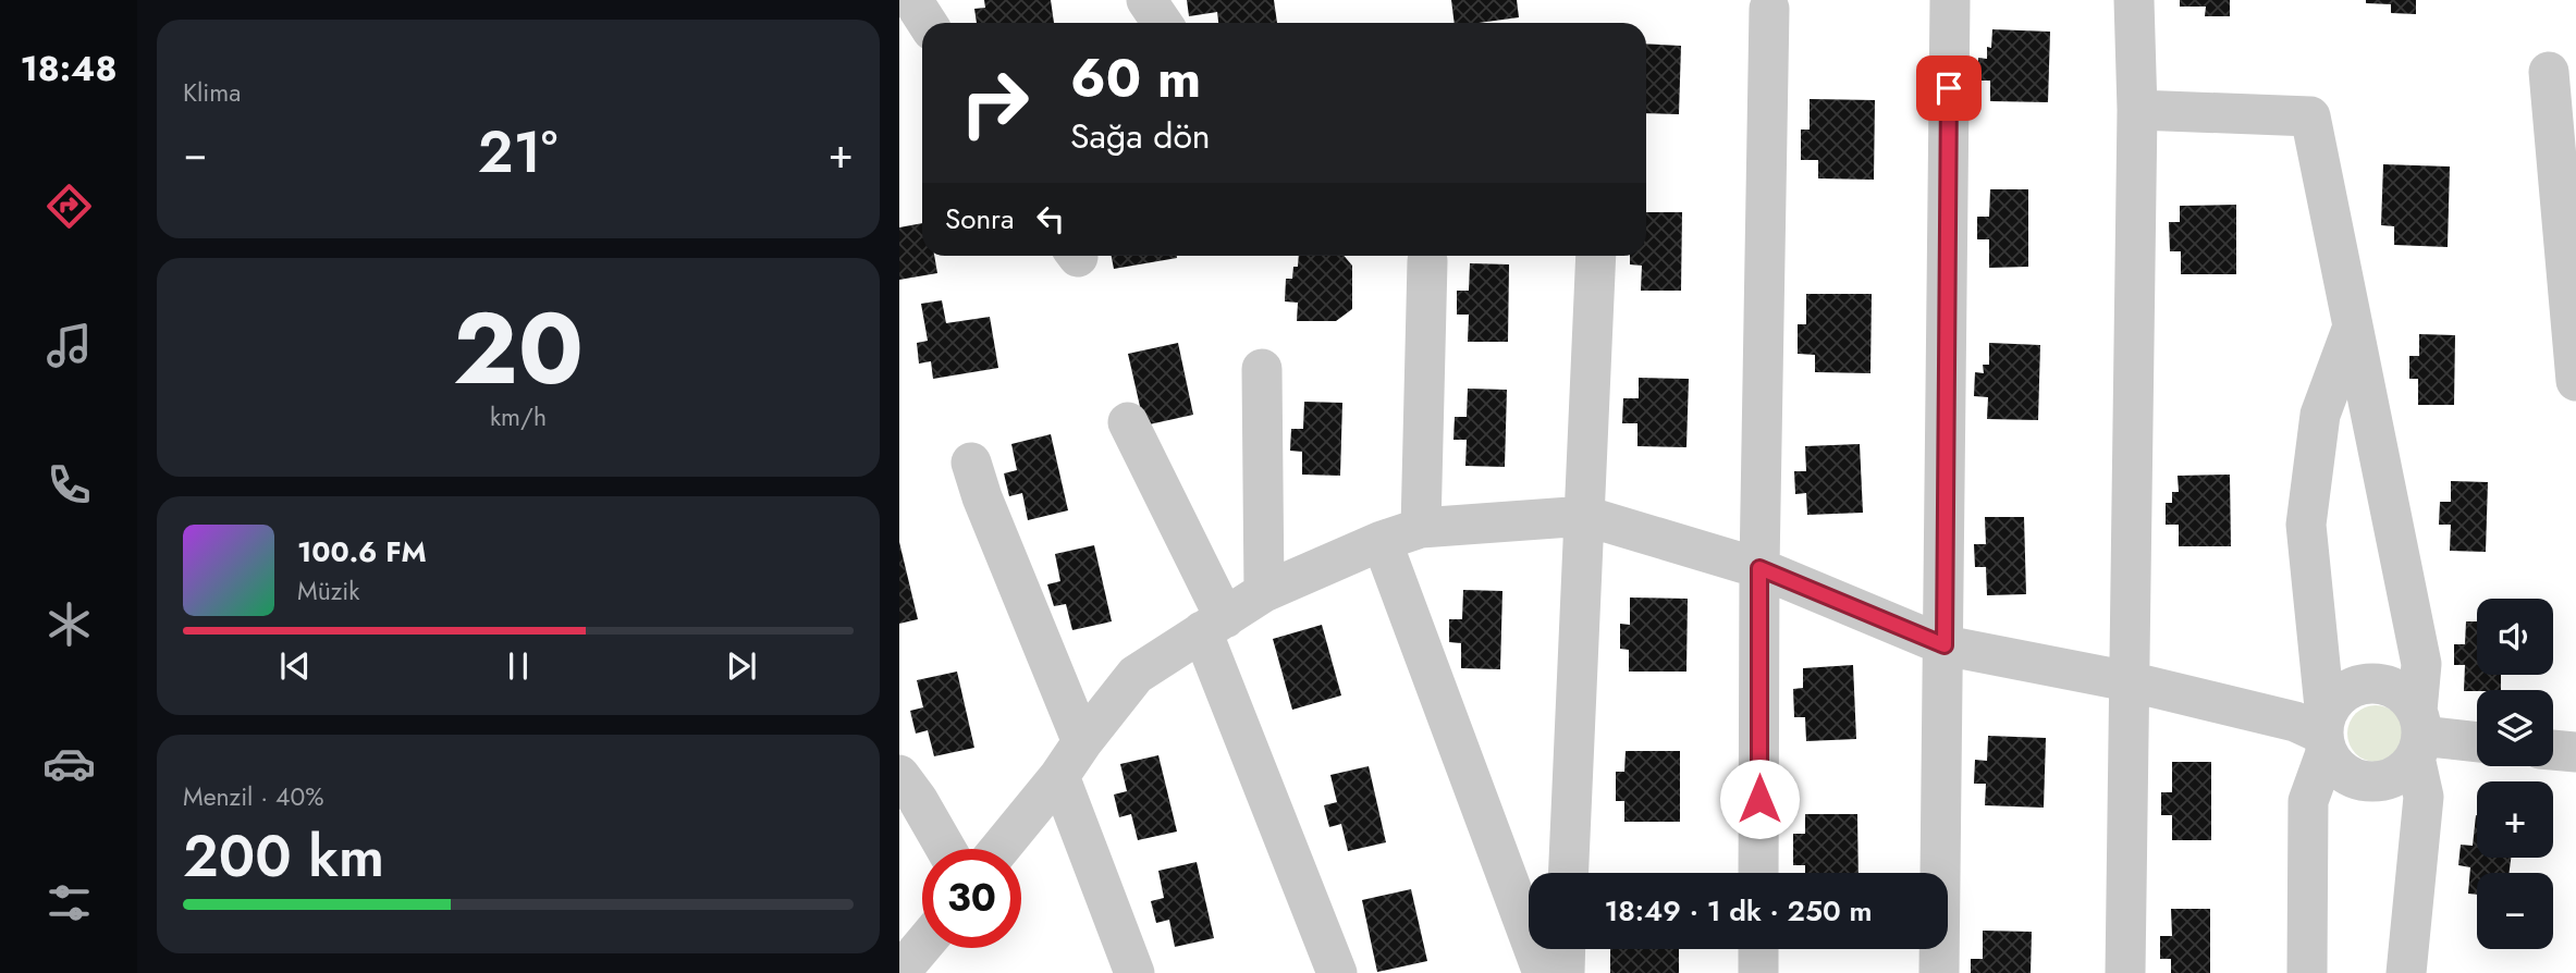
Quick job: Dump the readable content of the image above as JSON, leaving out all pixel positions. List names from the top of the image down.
{
  "page": {
    "tabs": "18:48",
    "tile": [
      "Klima",
      ["20", "km/h"],
      ["Menzil · 40%", "200 km"]
    ],
    "turn": ["60 m", "Sağa dön"],
    "heat": ["−", "21°", "+"],
    "then": "Sonra",
    "song": ["100.6 FM", "Müzik"],
    "map_buttons": ["+", "−"],
    "limit": "30",
    "trip": "18:49 · 1 dk · 250 m"
  }
}
